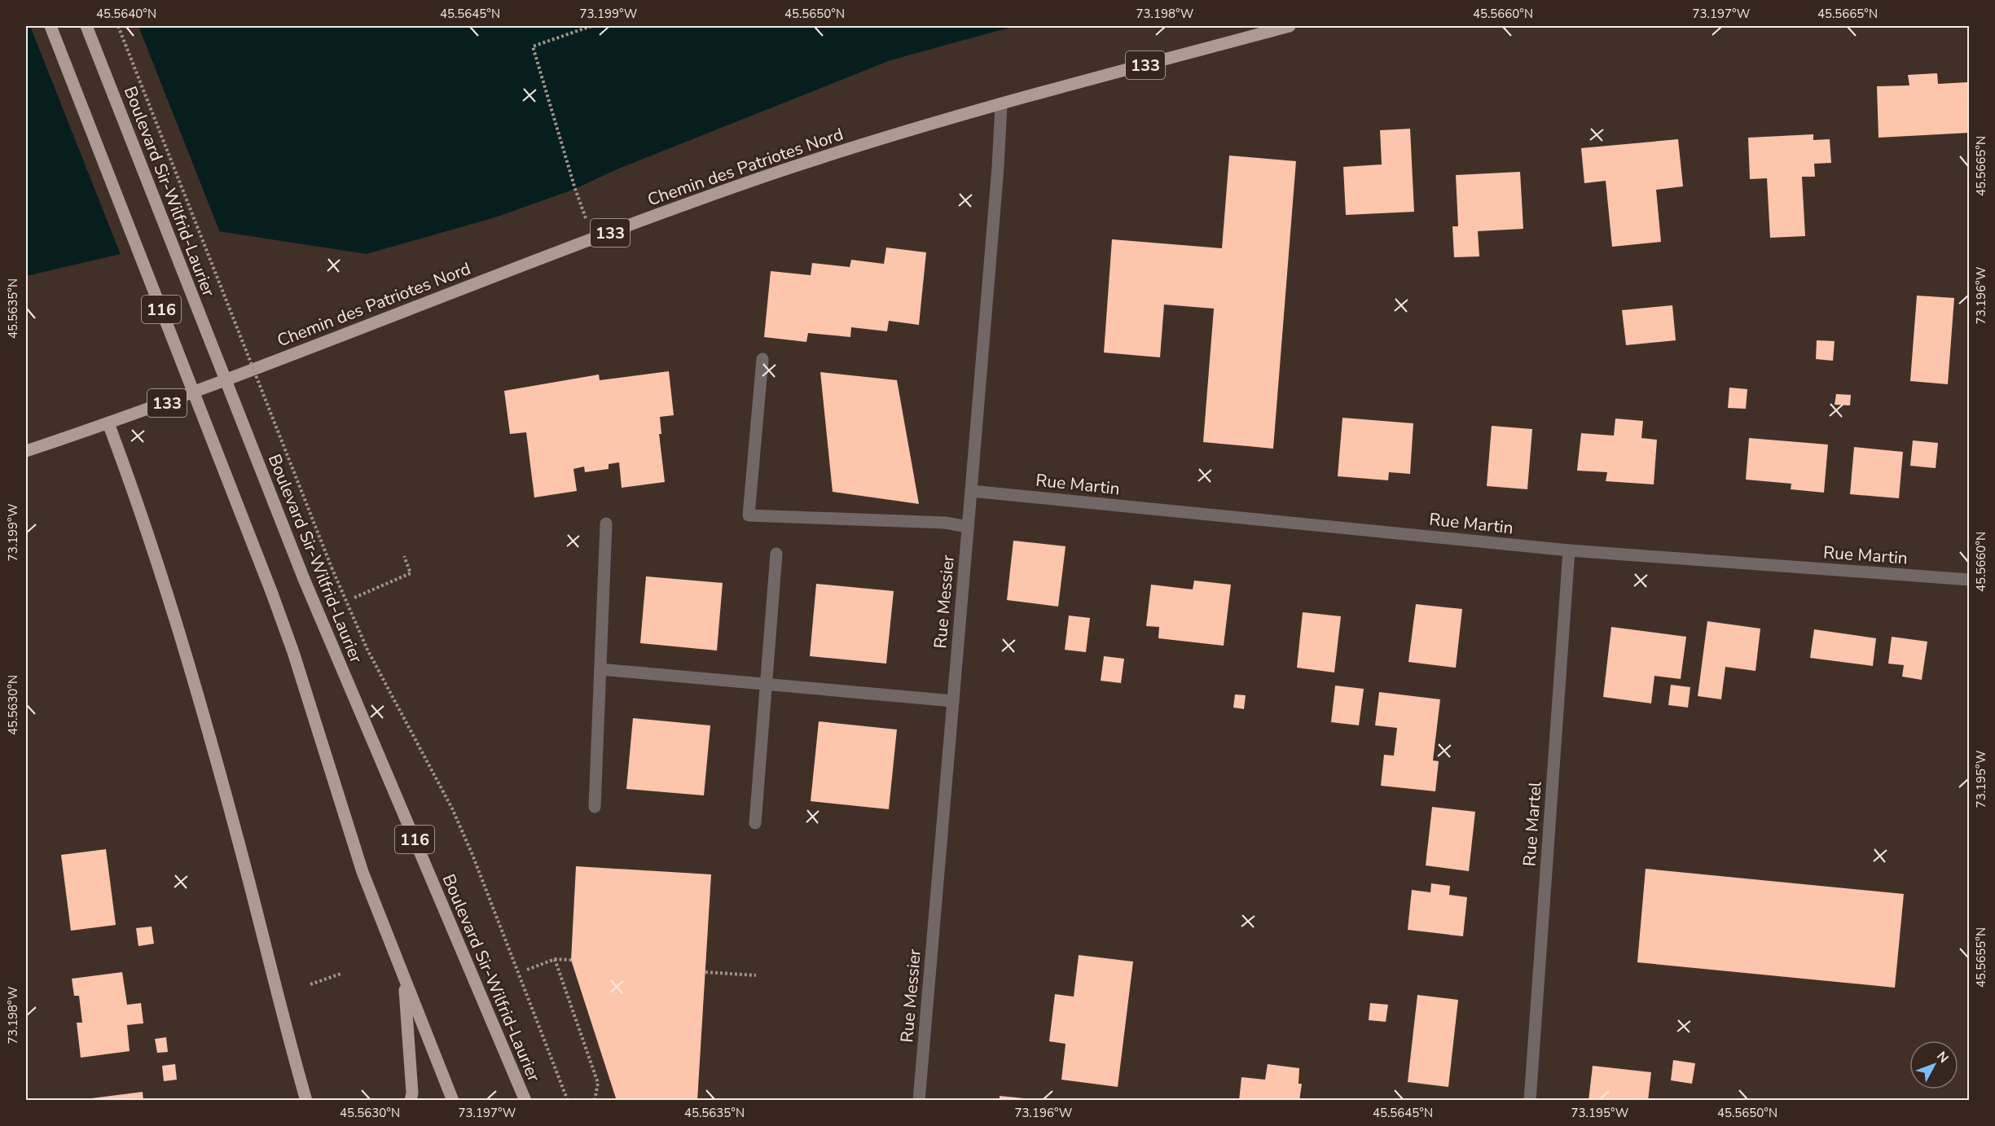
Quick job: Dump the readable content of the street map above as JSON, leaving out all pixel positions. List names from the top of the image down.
{
  "streets": {
    "main road": [
      "133",
      "Chemin des Patriotes Nord",
      "Boulevard Sir-Wilfrid-Laurier",
      "116"
    ],
    "street": ["Rue Martin", "Rue Messier", "Rue Martel"]
  },
  "crossings": [
    ["133", "Chemin des Patriotes Nord"],
    ["Chemin des Patriotes Nord", "Rue Messier"],
    ["Rue Martin", "Rue Messier"],
    ["Rue Martin", "Rue Martel"]
  ],
  "north": "top right",
  "coordinates": [
    "45.5640°N",
    "45.5645°N",
    "73.199°W",
    "45.5650°N",
    "73.198°W",
    "45.5660°N",
    "73.197°W",
    "45.5665°N",
    "73.196°W",
    "45.5635°N",
    "45.5630°N",
    "73.195°W",
    "45.5655°N"
  ]
}
